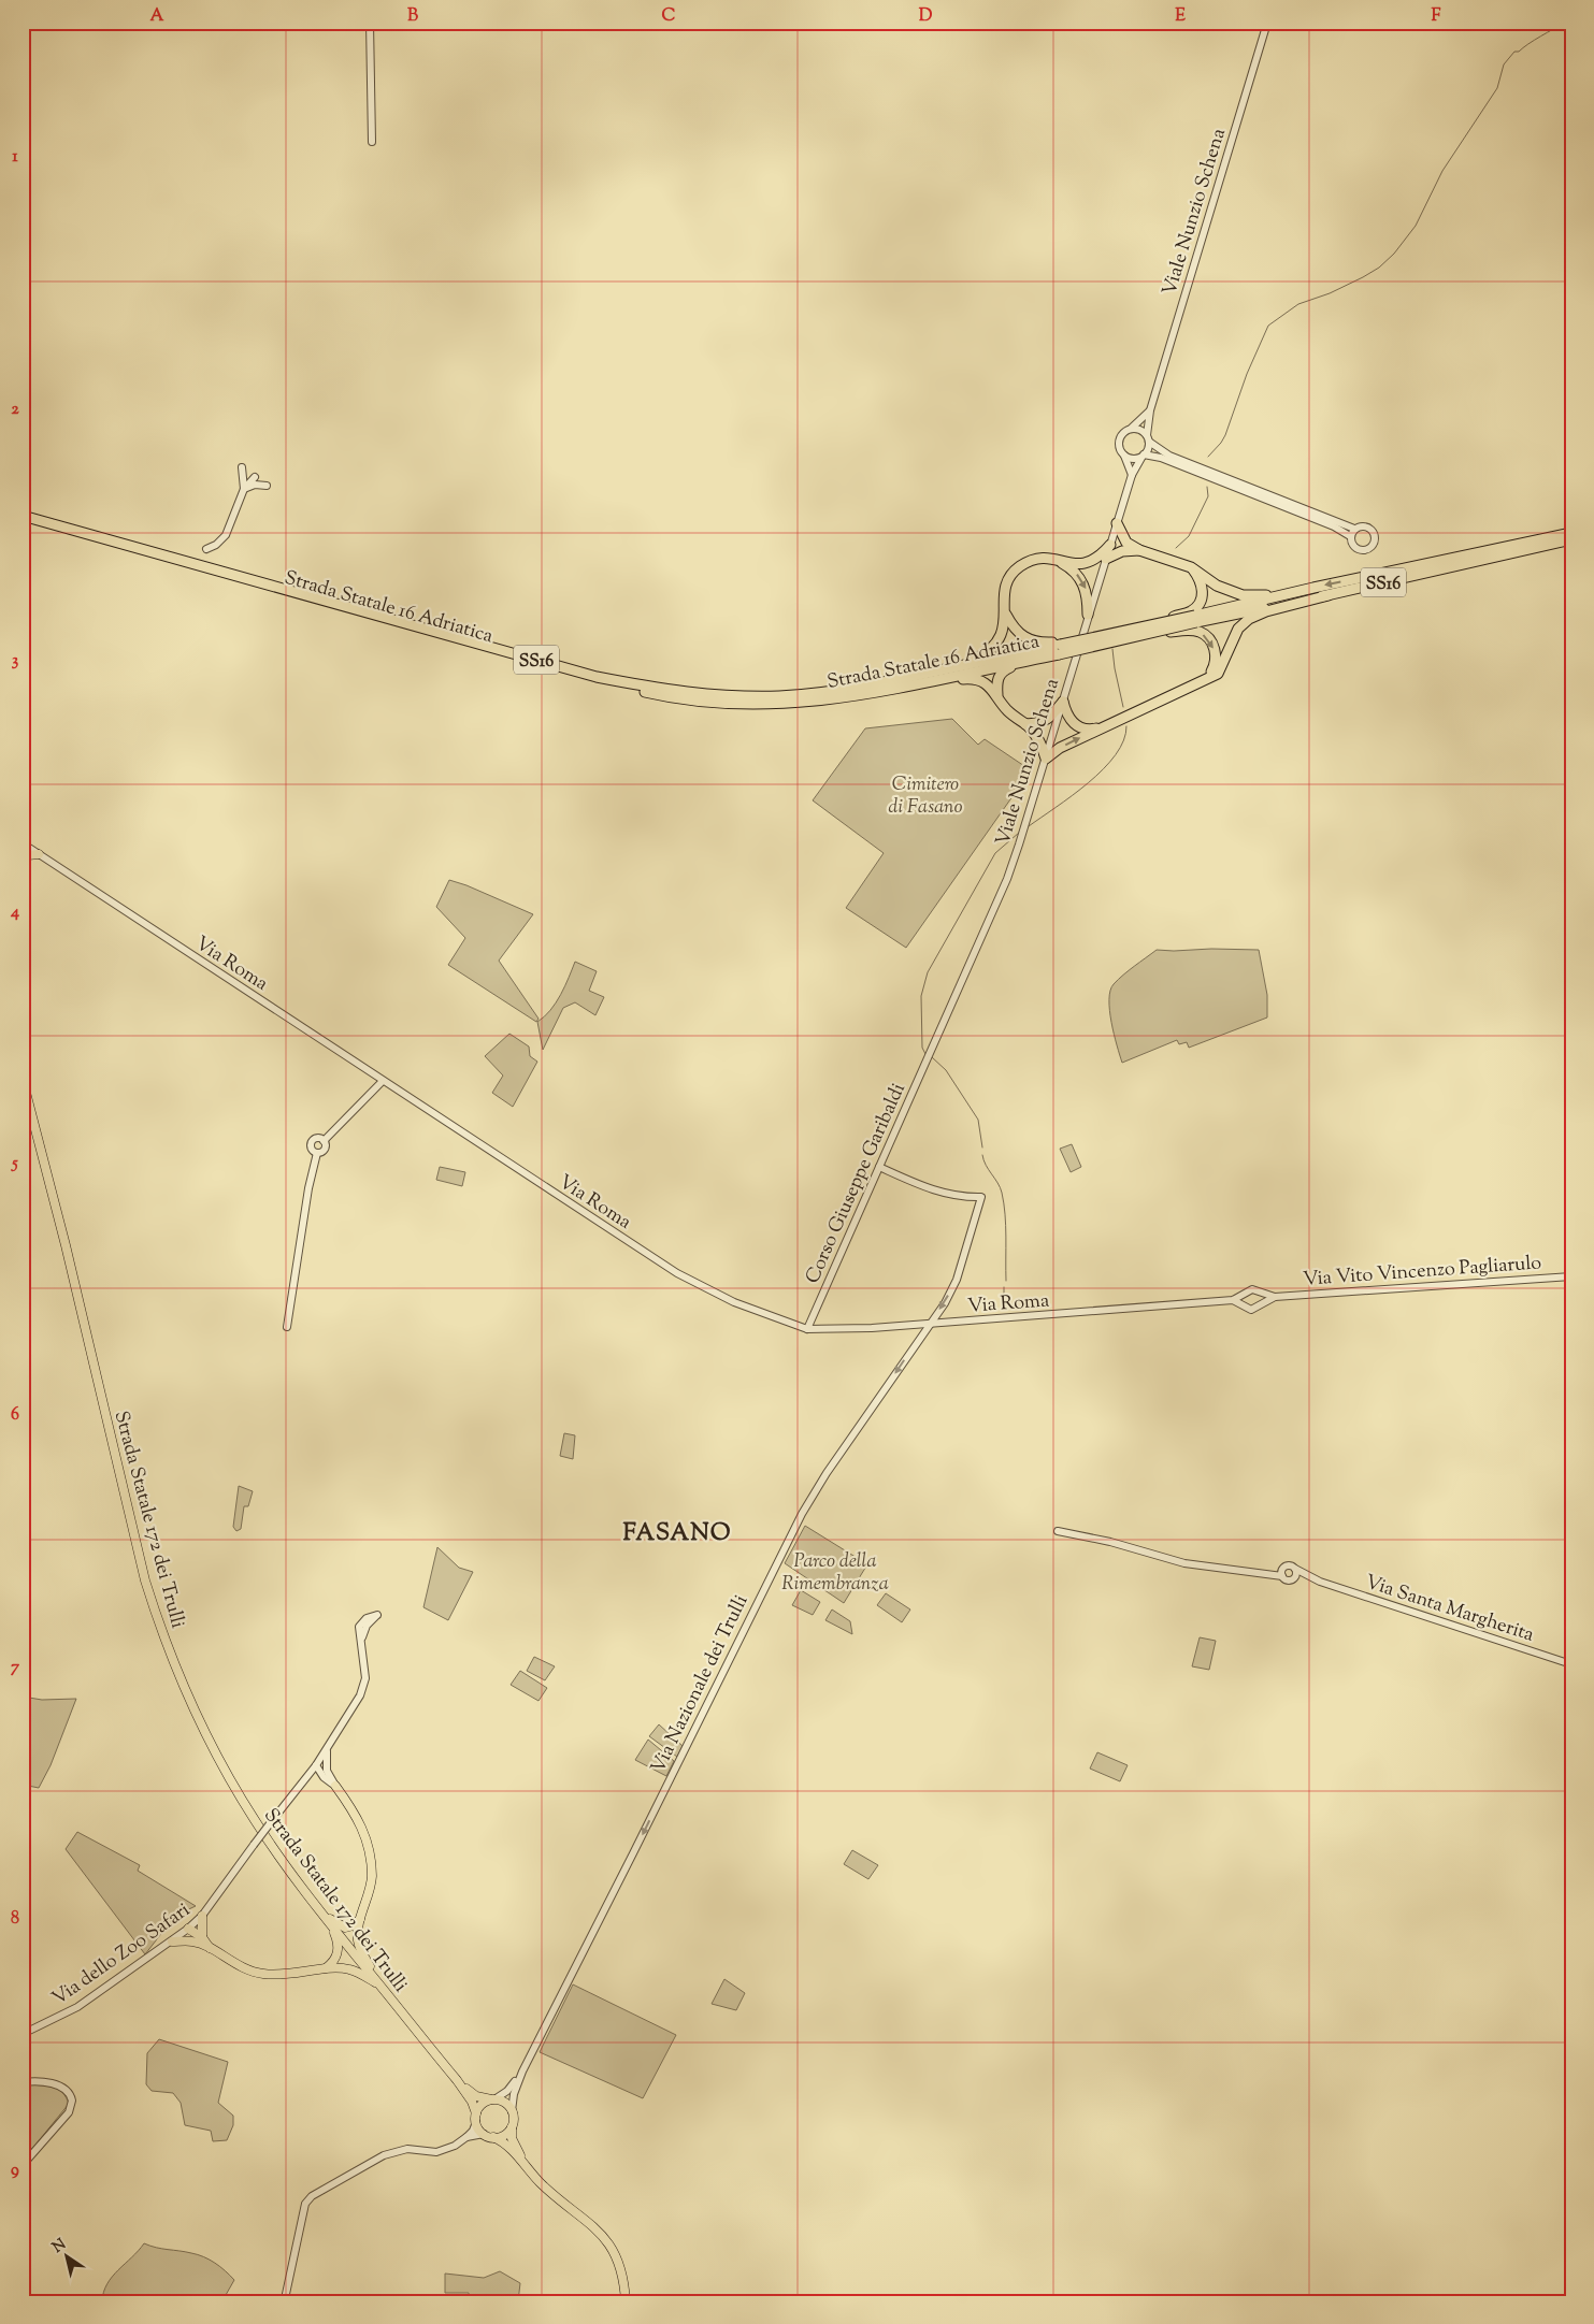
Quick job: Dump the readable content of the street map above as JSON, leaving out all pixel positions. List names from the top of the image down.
{
  "streets": {
    "highway": ["SS16", "Strada Statale 16 Adriatica"],
    "main road": ["Strada Statale 172 dei Trulli"],
    "street": [
      "Viale Nunzio Schena",
      "Via Roma",
      "Corso Giuseppe Garibaldi",
      "Via Vito Vincenzo Pagliarulo",
      "Via Santa Margherita",
      "Via Nazionale dei Trulli",
      "Via dello Zoo Safari"
    ]
  },
  "crossings": [
    ["Viale Nunzio Schena", "Corso Giuseppe Garibaldi"],
    ["SS16", "Strada Statale 16 Adriatica"],
    ["Via Roma", "Corso Giuseppe Garibaldi"],
    ["Via Roma", "Via Vito Vincenzo Pagliarulo"],
    ["Via Roma", "Via Nazionale dei Trulli"],
    ["Corso Giuseppe Garibaldi", "Via Nazionale dei Trulli"],
    ["Strada Statale 172 dei Trulli", "Via Nazionale dei Trulli"]
  ],
  "one_way": ["Via Nazionale dei Trulli"],
  "districts": ["FASANO"],
  "parks": ["Cimitero di Fasano", "Parco della Rimembranza"],
  "north": "top left",
  "grid": {
    "columns": [
      "A",
      "B",
      "C",
      "D",
      "E",
      "F"
    ],
    "rows": [
      "1",
      "2",
      "3",
      "4",
      "5",
      "6",
      "7",
      "8",
      "9"
    ]
  }
}
